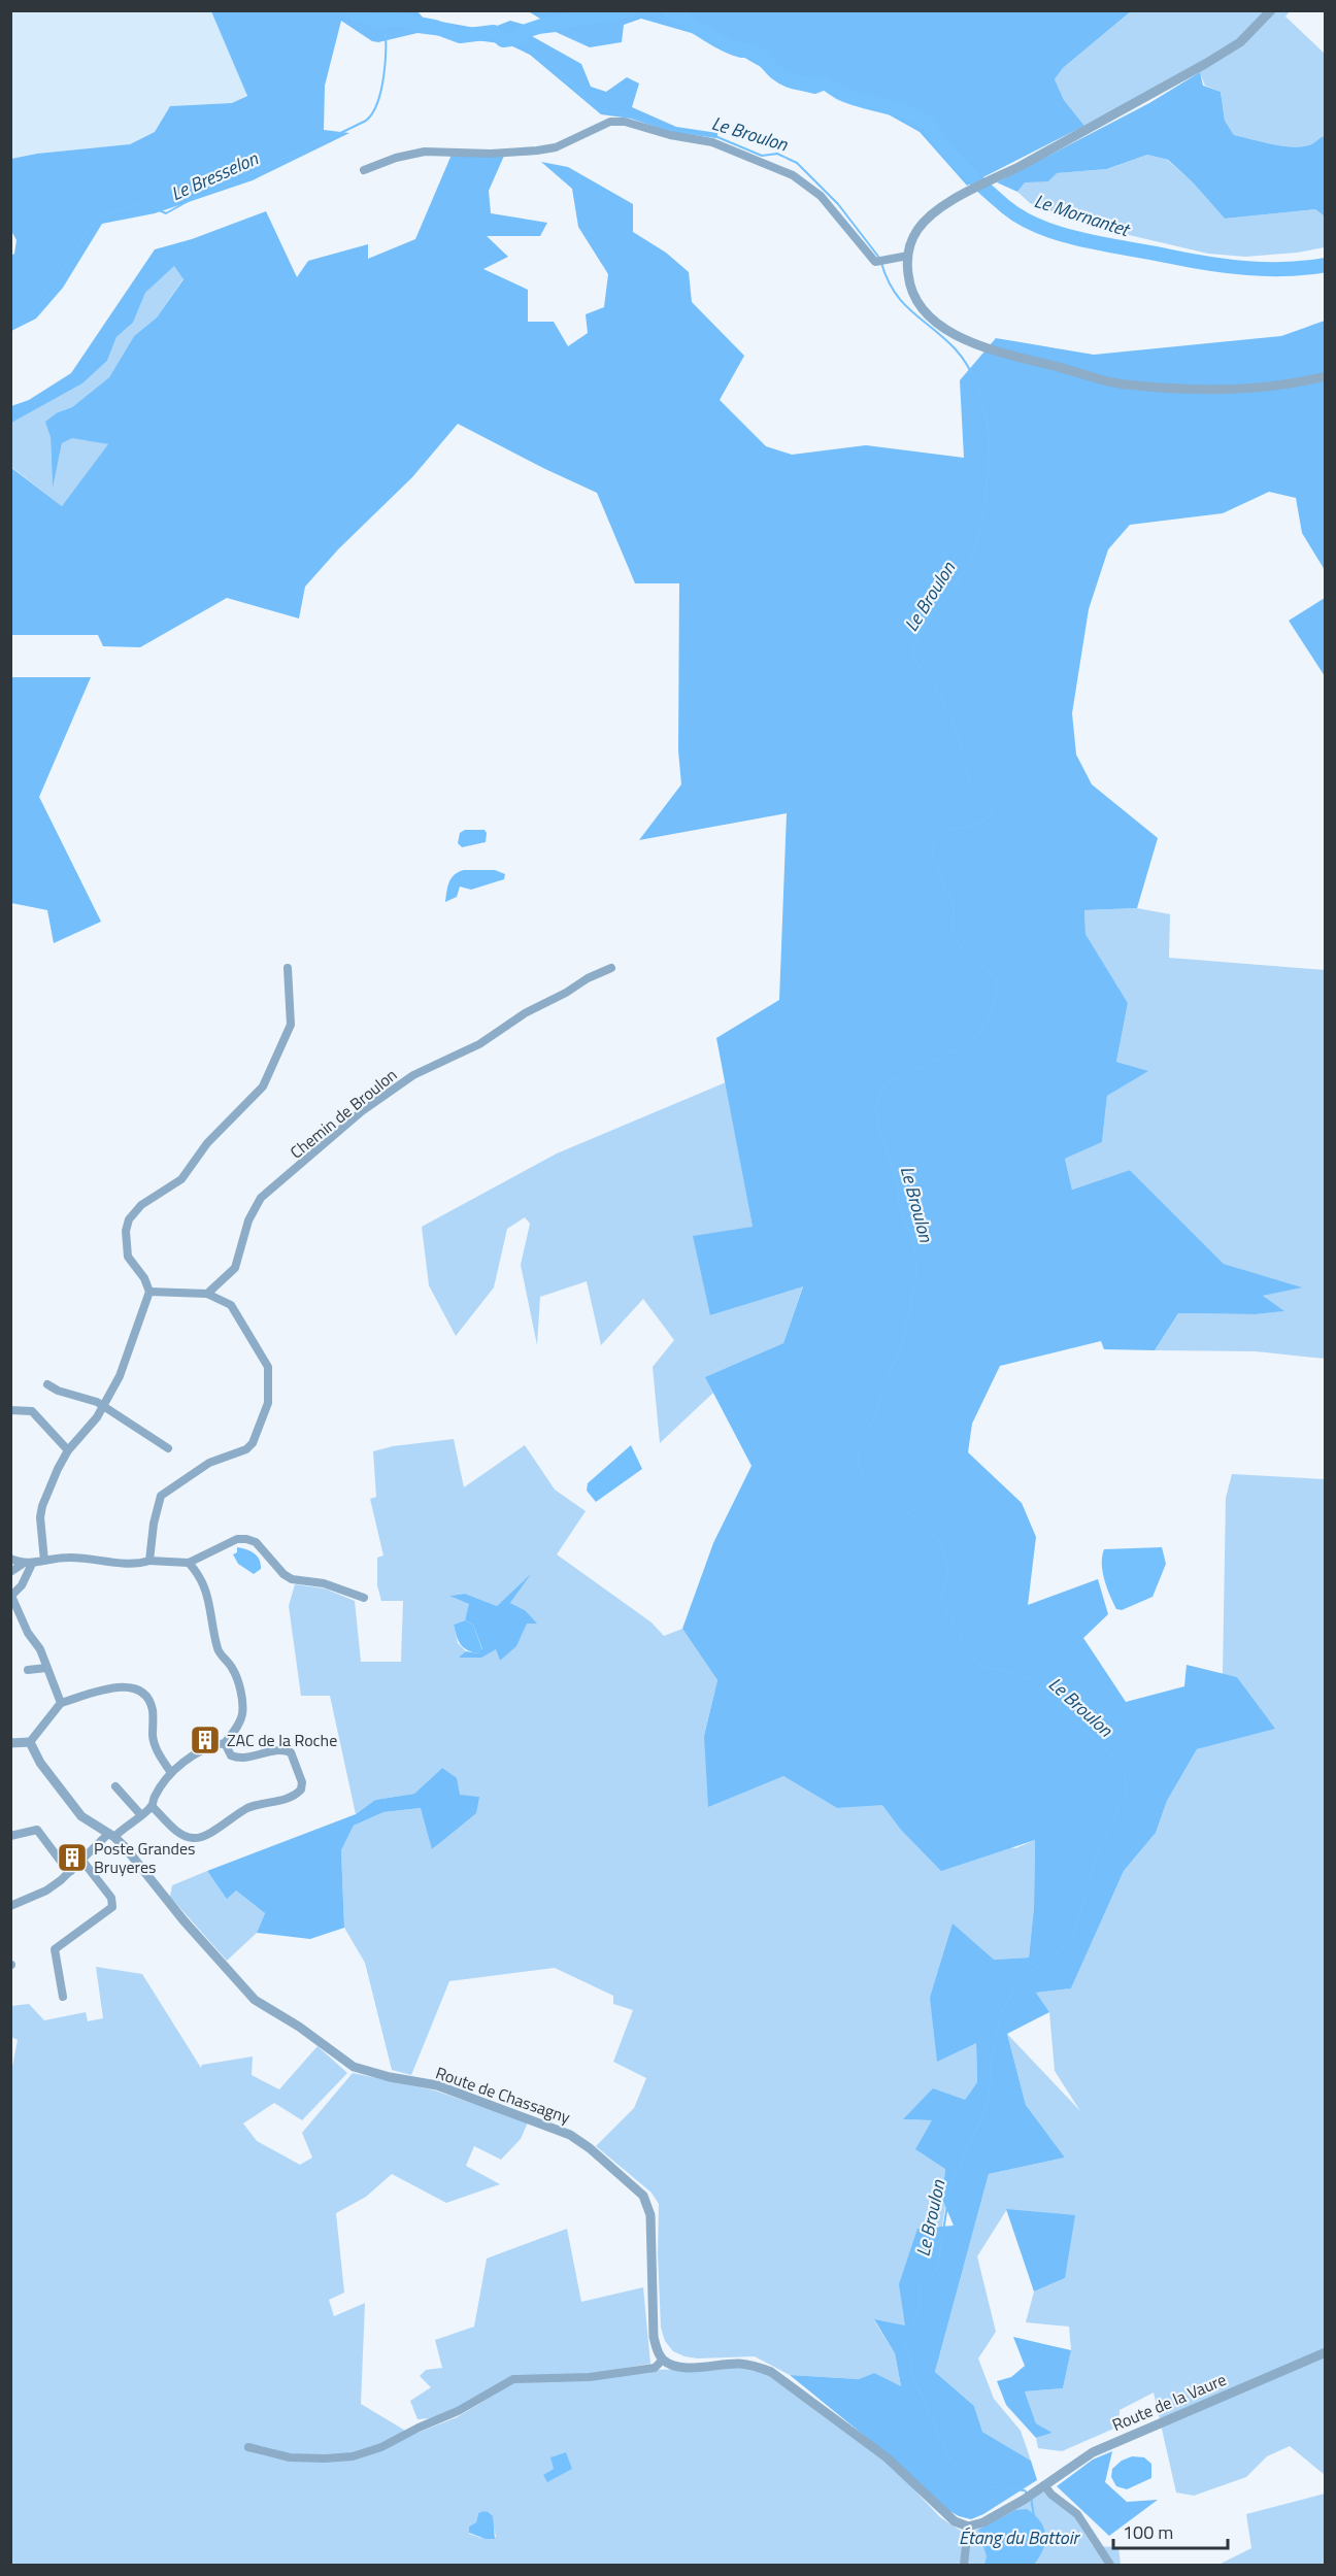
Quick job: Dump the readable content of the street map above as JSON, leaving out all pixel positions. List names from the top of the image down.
{
  "streets": {
    "street": ["Chemin de Broulon", "Route de Chassagny", "Route de la Vaure"]
  },
  "water": [
    "Le Broulon",
    "Le Bresselon",
    "Le Mornantet",
    "Étang du Battoir"
  ],
  "places": {
    "building": ["ZAC de la Roche", "Poste Grandes Bruyeres"]
  },
  "scale_bar": "100 m"
}
